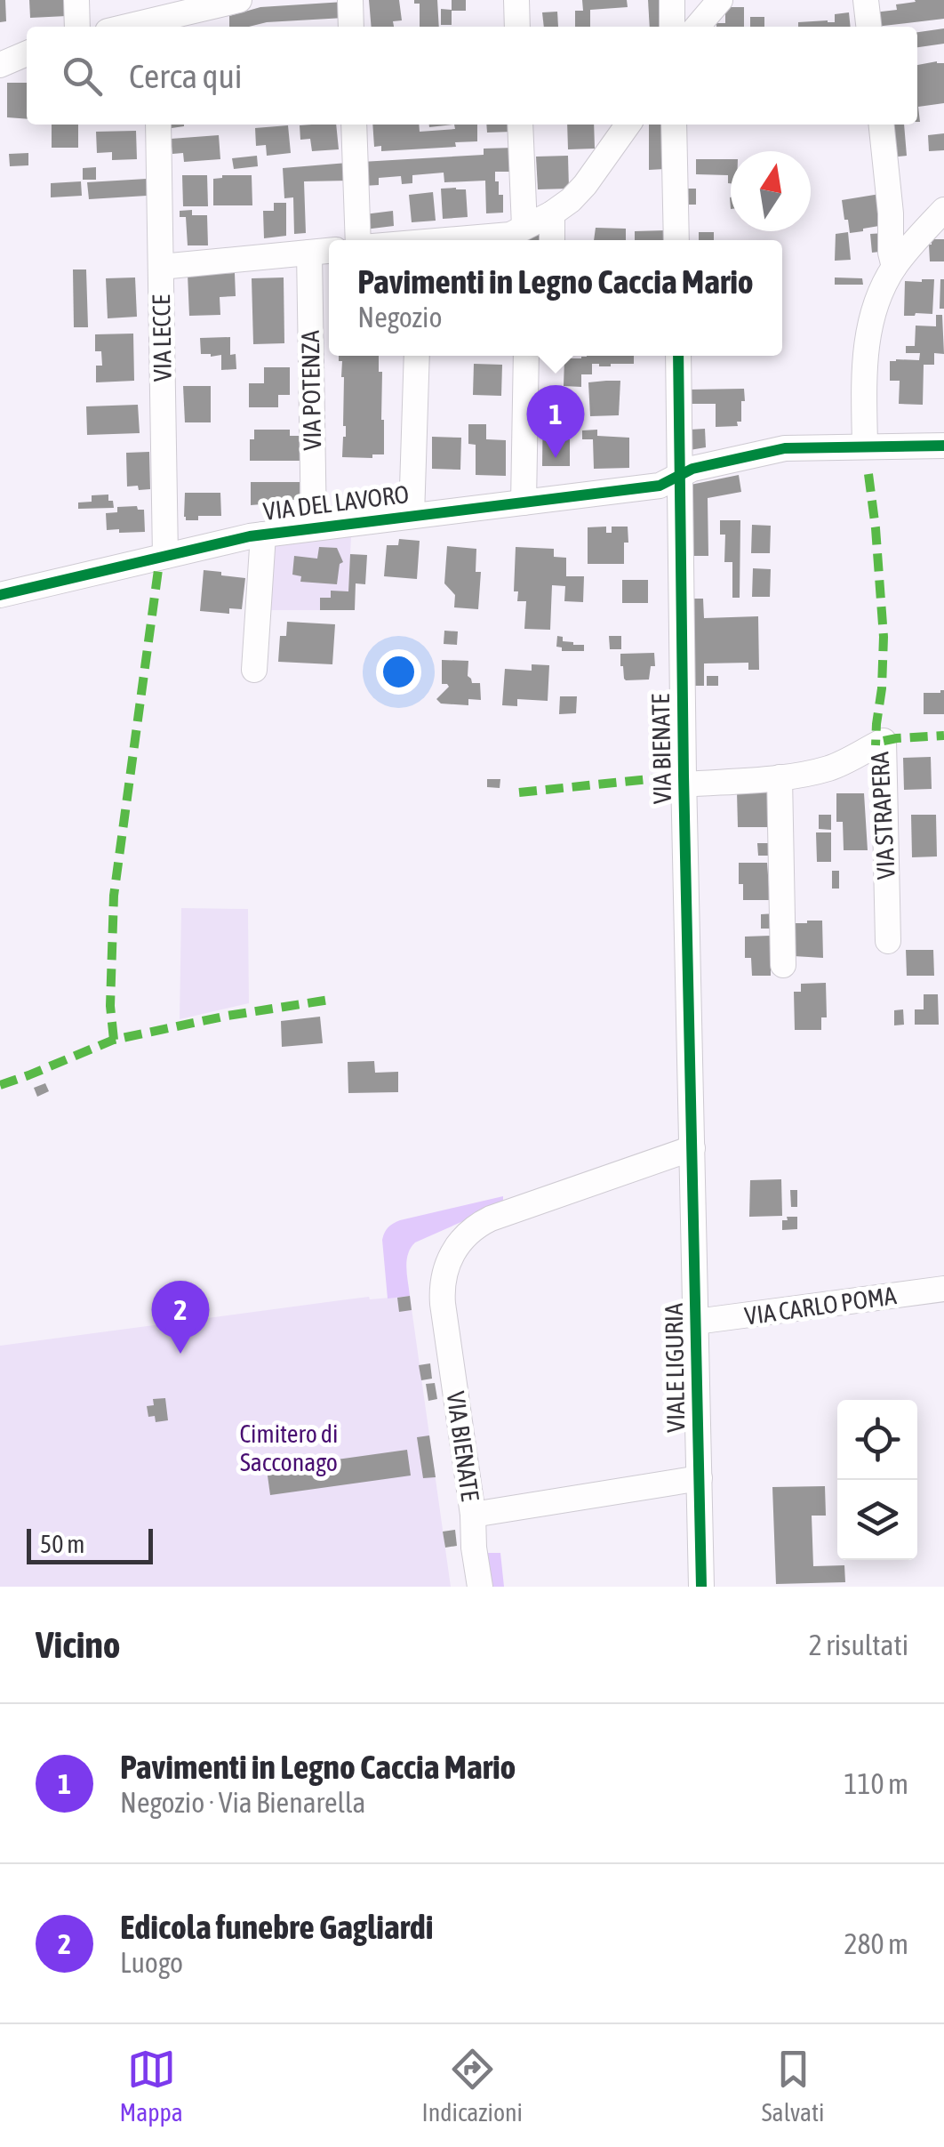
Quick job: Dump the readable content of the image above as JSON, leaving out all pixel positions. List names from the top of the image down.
{
  "streets": {
    "street": [
      "VIA LECCE",
      "VIA POTENZA",
      "VIA DEL LAVORO",
      "VIA BIENATE",
      "VIA STRAPERA",
      "VIA CARLO POMA",
      "VIALE LIGURIA"
    ]
  },
  "crossings": [
    ["VIA LECCE", "VIA DEL LAVORO"],
    ["VIA POTENZA", "VIA DEL LAVORO"],
    ["VIA DEL LAVORO", "VIA BIENATE"],
    ["VIA BIENATE", "VIA STRAPERA"],
    ["VIA BIENATE", "VIALE LIGURIA"],
    ["VIA CARLO POMA", "VIALE LIGURIA"]
  ],
  "parks": ["Cimitero di Sacconago"],
  "scale_bar": "50 m",
  "north": "top",
  "page": {
    "search": "Cerca qui",
    "popup": ["Pavimenti in Legno Caccia Mario", "Negozio"],
    "pins": ["1", "2"],
    "scale": "50 m",
    "heading": ["Vicino", "2 risultati"],
    "list": [
      {
        "mark": "1",
        "name": "Pavimenti in Legno Caccia Mario",
        "note": "Negozio · Via Bienarella",
        "value": "110 m"
      },
      {
        "mark": "2",
        "name": "Edicola funebre Gagliardi",
        "note": "Luogo",
        "value": "280 m"
      }
    ],
    "nav": ["Mappa", "Indicazioni", "Salvati"]
  }
}
